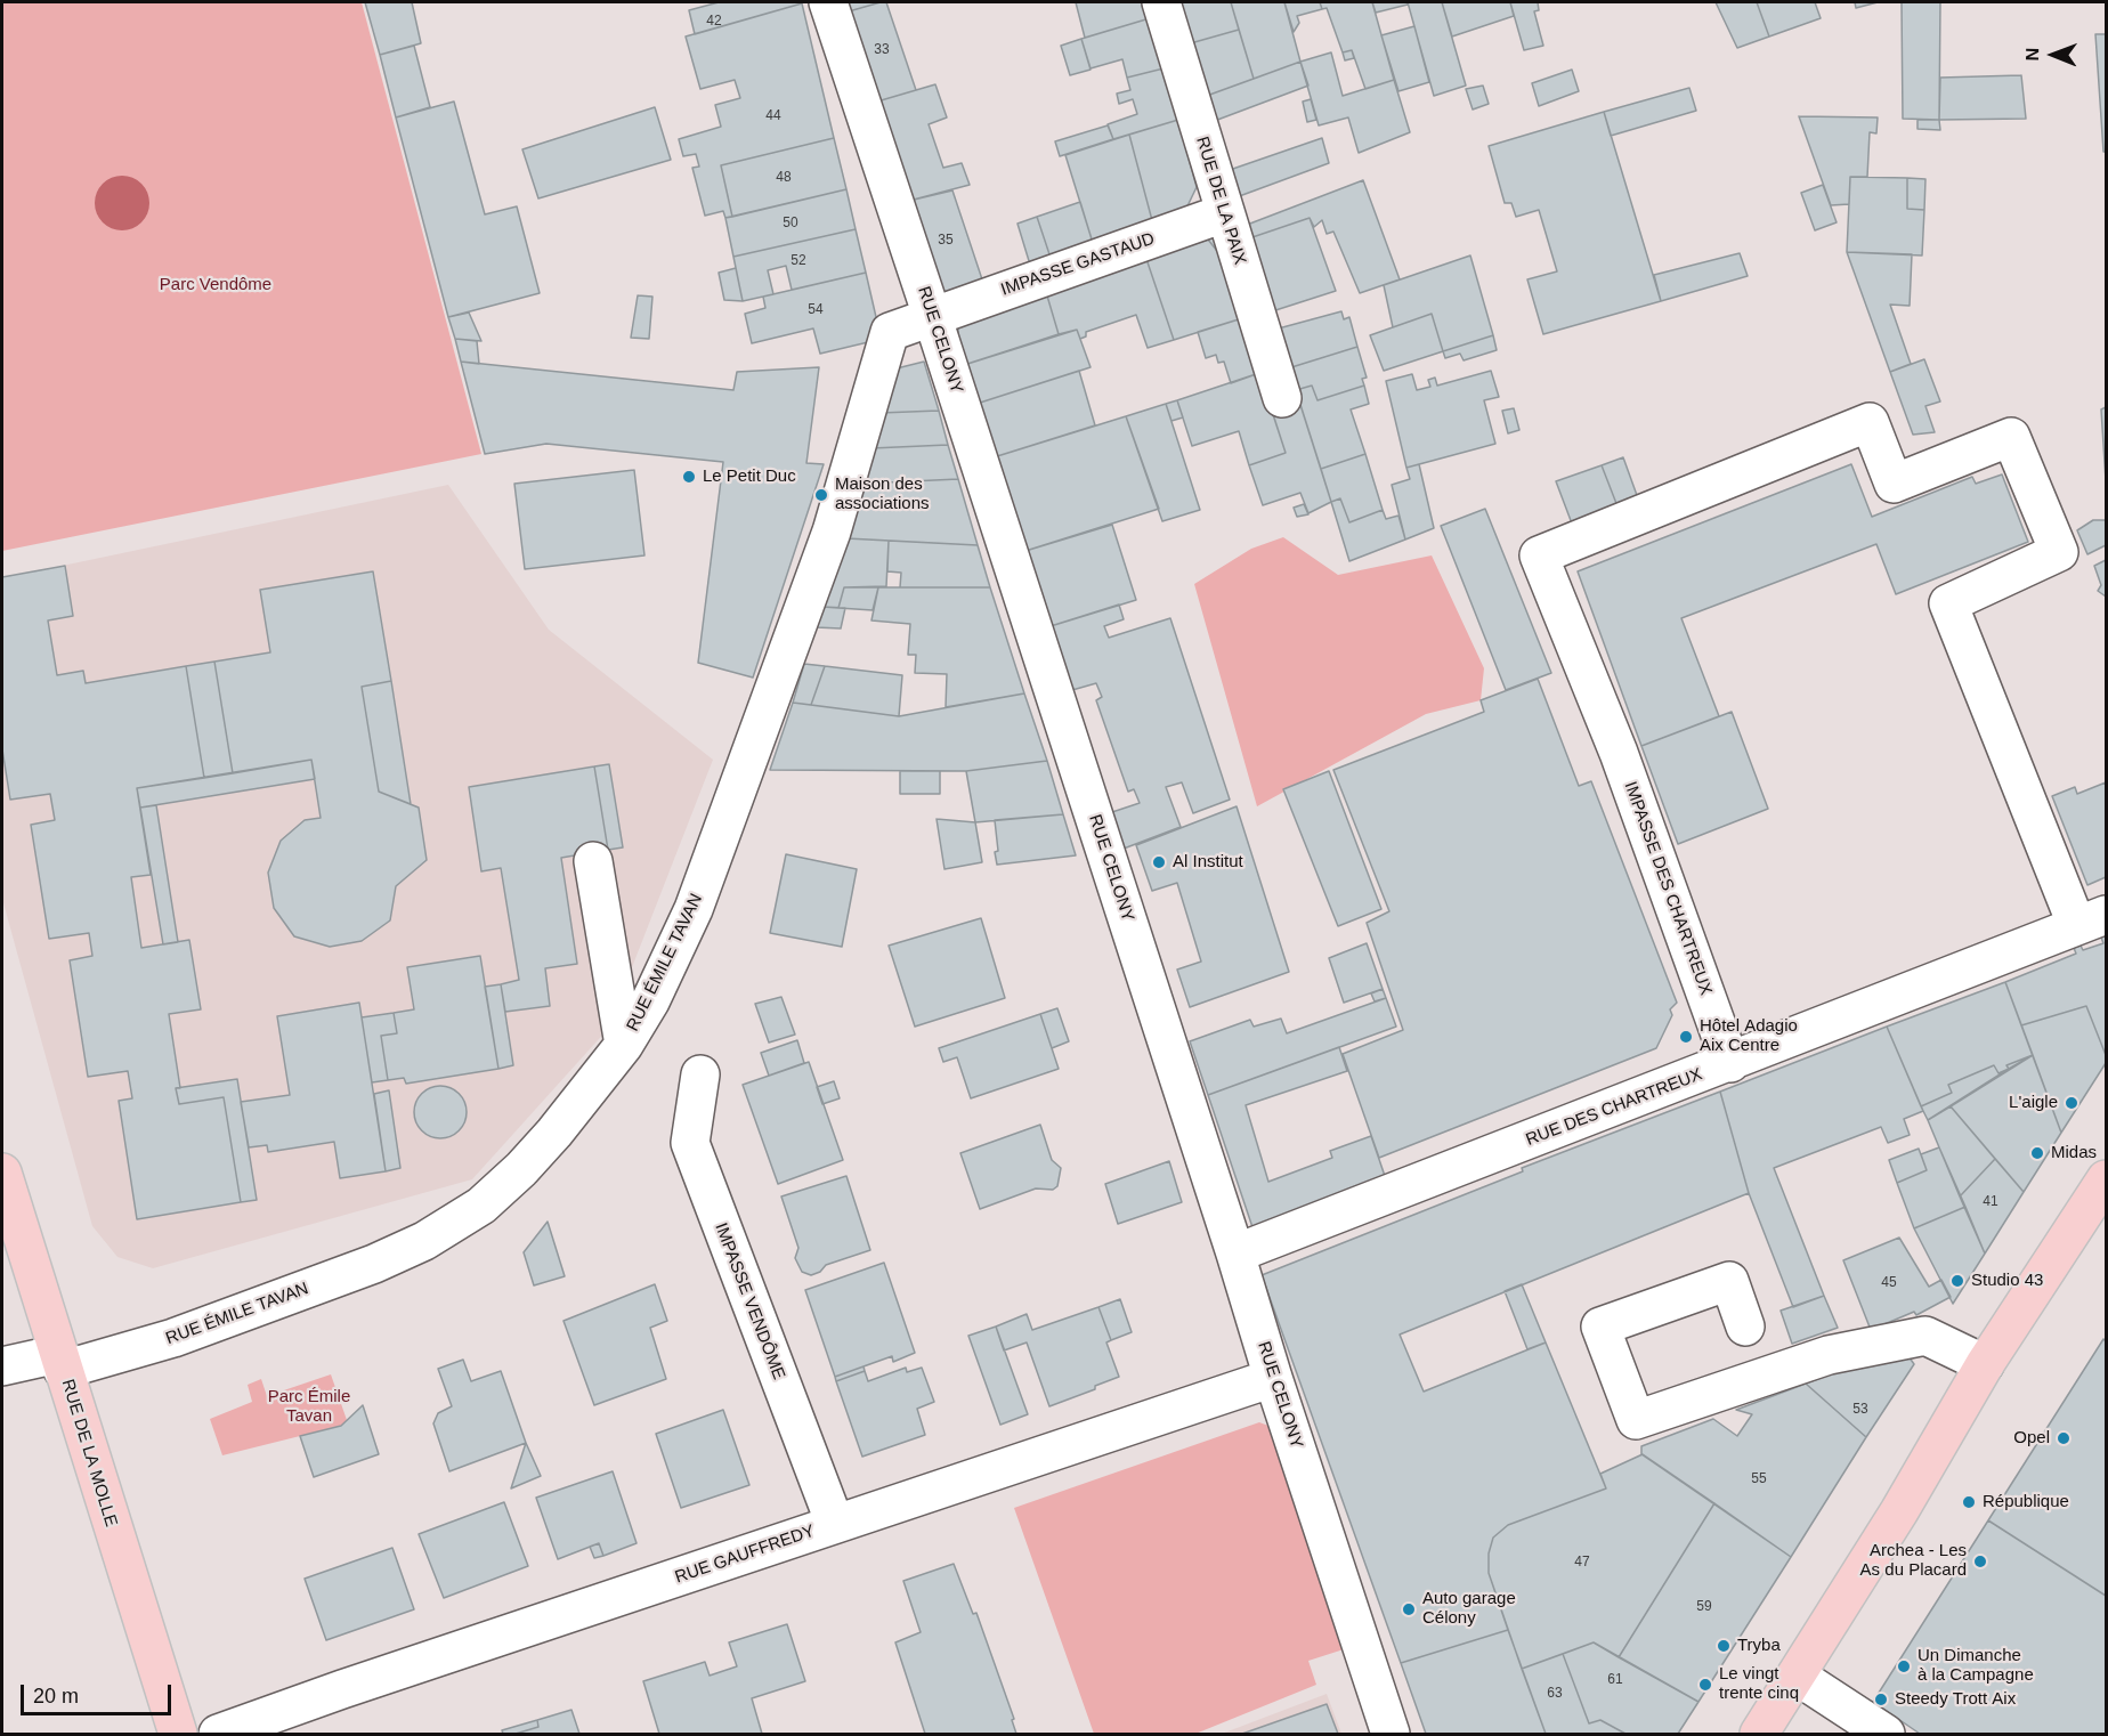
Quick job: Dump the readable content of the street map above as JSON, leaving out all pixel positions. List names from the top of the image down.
{
  "streets": {
    "main road": ["RUE DE LA MOLLE"],
    "street": [
      "RUE DE LA PAIX",
      "IMPASSE GASTAUD",
      "RUE CELONY",
      "IMPASSE DES CHARTREUX",
      "RUE ÉMILE TAVAN",
      "RUE DES CHARTREUX",
      "IMPASSE VENDÔME",
      "RUE GAUFFREDY"
    ]
  },
  "crossings": [
    ["RUE DE LA PAIX", "IMPASSE GASTAUD"],
    ["IMPASSE GASTAUD", "RUE CELONY"],
    ["IMPASSE GASTAUD", "RUE ÉMILE TAVAN"],
    ["RUE CELONY", "RUE ÉMILE TAVAN"],
    ["RUE CELONY", "RUE DES CHARTREUX"],
    ["RUE CELONY", "RUE GAUFFREDY"],
    ["IMPASSE DES CHARTREUX", "RUE DES CHARTREUX"],
    ["RUE ÉMILE TAVAN", "RUE DE LA MOLLE"],
    ["IMPASSE VENDÔME", "RUE GAUFFREDY"]
  ],
  "parks": ["Parc Vendôme", "Parc Émile Tavan"],
  "places": [
    "Le Petit Duc",
    "Maison des associations",
    "Al Institut",
    "Hôtel Adagio Aix Centre",
    "L'aigle",
    "Midas",
    "Studio 43",
    "Opel",
    "République",
    "Archea - Les As du Placard",
    "Auto garage Célony",
    "Tryba",
    "Un Dimanche à la Campagne",
    "Le vingt trente cinq",
    "Steedy Trott Aix"
  ],
  "house_numbers": [
    "42",
    "33",
    "44",
    "48",
    "50",
    "35",
    "52",
    "54",
    "41",
    "45",
    "53",
    "55",
    "47",
    "59",
    "61",
    "63"
  ],
  "scale_bar": "20 m",
  "north": "left"
}
